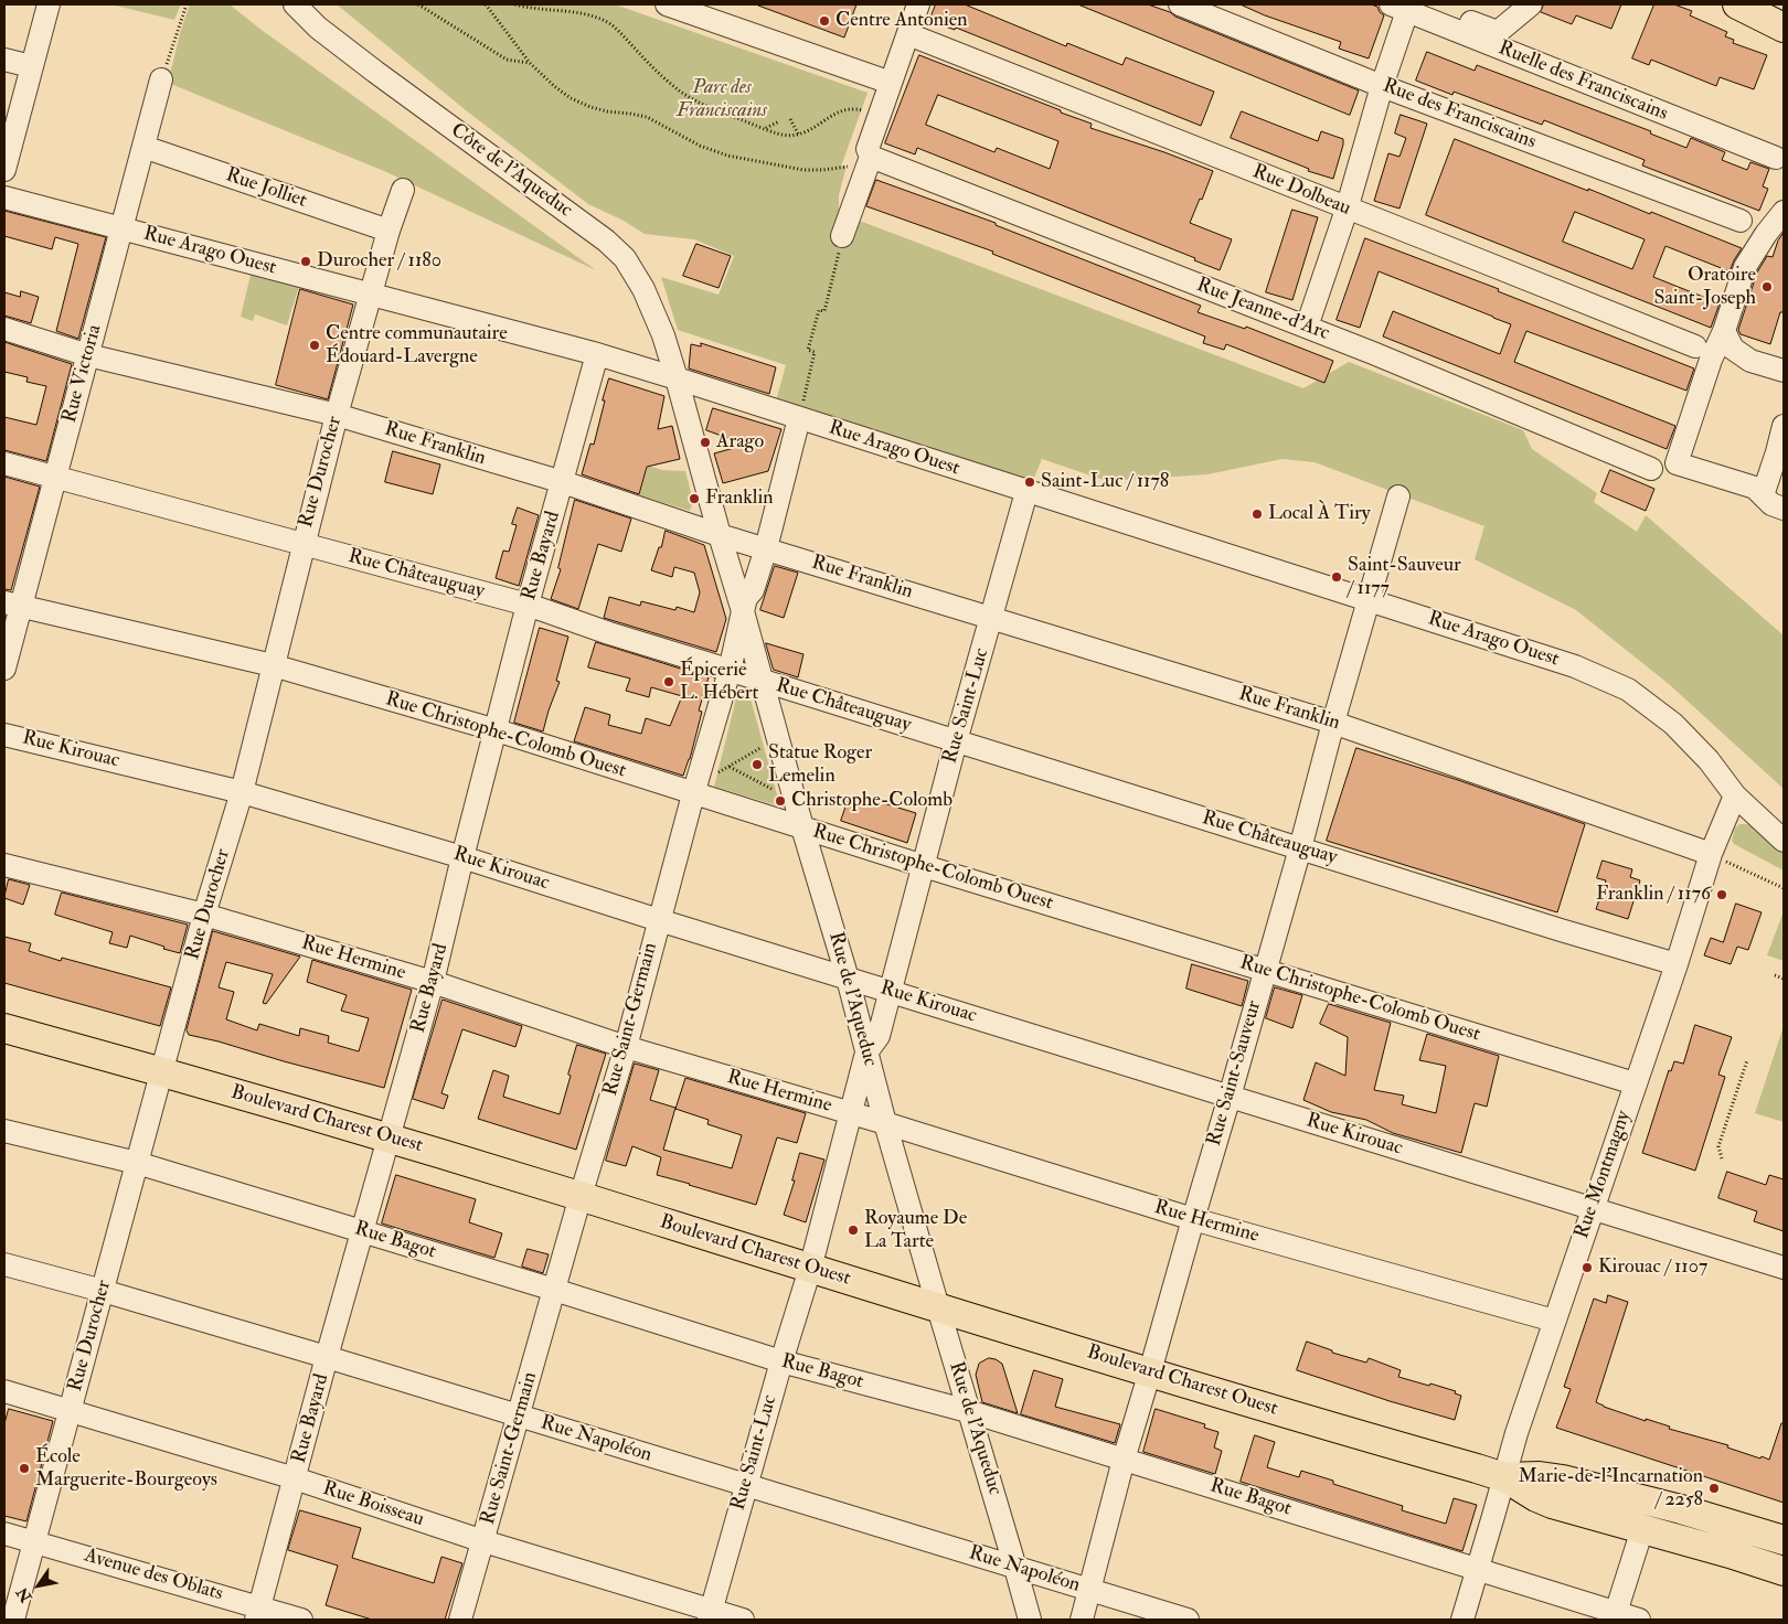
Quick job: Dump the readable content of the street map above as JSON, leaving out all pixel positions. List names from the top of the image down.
{
  "streets": {
    "main road": ["Boulevard Charest Ouest"],
    "street": [
      "Ruelle des Franciscains",
      "Rue des Franciscains",
      "Côte de l'Aqueduc",
      "Rue Jolliet",
      "Rue Dolbeau",
      "Rue Arago Ouest",
      "Rue Jeanne-d'Arc",
      "Rue Victoria",
      "Rue Franklin",
      "Rue Durocher",
      "Rue Bayard",
      "Rue Châteauguay",
      "Rue Saint-Luc",
      "Rue Christophe-Colomb Ouest",
      "Rue Kirouac",
      "Rue Hermine",
      "Rue de l'Aqueduc",
      "Rue Saint-Germain",
      "Rue Saint-Sauveur",
      "Rue Montmagny",
      "Rue Bagot",
      "Rue Napoléon",
      "Rue Boisseau",
      "Avenue des Oblats"
    ]
  },
  "crossings": [
    ["Côte de l'Aqueduc", "Rue Arago Ouest"],
    ["Côte de l'Aqueduc", "Rue de l'Aqueduc"],
    ["Rue Jolliet", "Rue Victoria"],
    ["Rue Jolliet", "Rue Durocher"],
    ["Rue Arago Ouest", "Rue Victoria"],
    ["Rue Arago Ouest", "Rue Durocher"],
    ["Rue Arago Ouest", "Rue Bayard"],
    ["Rue Arago Ouest", "Rue Saint-Luc"],
    ["Rue Arago Ouest", "Rue de l'Aqueduc"],
    ["Rue Arago Ouest", "Rue Saint-Germain"],
    ["Rue Arago Ouest", "Rue Saint-Sauveur"],
    ["Rue Arago Ouest", "Rue Montmagny"],
    ["Rue Victoria", "Rue Franklin"],
    ["Rue Victoria", "Rue Châteauguay"],
    ["Rue Victoria", "Rue Christophe-Colomb Ouest"],
    ["Rue Franklin", "Rue Durocher"],
    ["Rue Franklin", "Rue Bayard"],
    ["Rue Franklin", "Rue Saint-Luc"],
    ["Rue Franklin", "Rue de l'Aqueduc"],
    ["Rue Franklin", "Rue Saint-Germain"],
    ["Rue Franklin", "Rue Saint-Sauveur"],
    ["Rue Franklin", "Rue Montmagny"],
    ["Rue Durocher", "Rue Châteauguay"],
    ["Rue Durocher", "Rue Christophe-Colomb Ouest"],
    ["Rue Durocher", "Rue Kirouac"],
    ["Rue Durocher", "Rue Hermine"],
    ["Rue Durocher", "Boulevard Charest Ouest"],
    ["Rue Durocher", "Rue Bagot"],
    ["Rue Durocher", "Rue Napoléon"],
    ["Rue Durocher", "Rue Boisseau"],
    ["Rue Durocher", "Avenue des Oblats"],
    ["Rue Bayard", "Rue Châteauguay"],
    ["Rue Bayard", "Rue Christophe-Colomb Ouest"],
    ["Rue Bayard", "Rue Kirouac"],
    ["Rue Bayard", "Rue Hermine"],
    ["Rue Bayard", "Boulevard Charest Ouest"],
    ["Rue Bayard", "Rue Bagot"],
    ["Rue Bayard", "Rue Napoléon"],
    ["Rue Bayard", "Rue Boisseau"],
    ["Rue Bayard", "Avenue des Oblats"],
    ["Rue Châteauguay", "Rue Saint-Luc"],
    ["Rue Châteauguay", "Rue de l'Aqueduc"],
    ["Rue Châteauguay", "Rue Saint-Germain"],
    ["Rue Châteauguay", "Rue Saint-Sauveur"],
    ["Rue Châteauguay", "Rue Montmagny"],
    ["Rue Saint-Luc", "Rue Christophe-Colomb Ouest"],
    ["Rue Saint-Luc", "Rue Kirouac"],
    ["Rue Saint-Luc", "Rue Hermine"],
    ["Rue Saint-Luc", "Rue de l'Aqueduc"],
    ["Rue Saint-Luc", "Boulevard Charest Ouest"],
    ["Rue Saint-Luc", "Rue Bagot"],
    ["Rue Saint-Luc", "Rue Napoléon"],
    ["Rue Saint-Luc", "Rue Boisseau"],
    ["Rue Christophe-Colomb Ouest", "Rue de l'Aqueduc"],
    ["Rue Christophe-Colomb Ouest", "Rue Saint-Germain"],
    ["Rue Christophe-Colomb Ouest", "Rue Saint-Sauveur"],
    ["Rue Christophe-Colomb Ouest", "Rue Montmagny"],
    ["Rue Kirouac", "Rue de l'Aqueduc"],
    ["Rue Kirouac", "Rue Saint-Germain"],
    ["Rue Kirouac", "Rue Saint-Sauveur"],
    ["Rue Kirouac", "Rue Montmagny"],
    ["Rue Hermine", "Rue de l'Aqueduc"],
    ["Rue Hermine", "Rue Saint-Germain"],
    ["Rue Hermine", "Rue Saint-Sauveur"],
    ["Rue Hermine", "Rue Montmagny"],
    ["Rue de l'Aqueduc", "Rue Saint-Germain"],
    ["Rue de l'Aqueduc", "Boulevard Charest Ouest"],
    ["Rue de l'Aqueduc", "Rue Bagot"],
    ["Rue de l'Aqueduc", "Rue Napoléon"],
    ["Rue Saint-Germain", "Boulevard Charest Ouest"],
    ["Rue Saint-Germain", "Rue Bagot"],
    ["Rue Saint-Germain", "Rue Napoléon"],
    ["Rue Saint-Germain", "Rue Boisseau"],
    ["Rue Saint-Sauveur", "Boulevard Charest Ouest"],
    ["Rue Saint-Sauveur", "Rue Bagot"],
    ["Rue Saint-Sauveur", "Rue Napoléon"],
    ["Boulevard Charest Ouest", "Rue Montmagny"],
    ["Rue Montmagny", "Rue Bagot"]
  ],
  "parks": ["Parc des Franciscains"],
  "places": [
    "Centre Antonien",
    "Durocher / 1180",
    "Oratoire Saint-Joseph",
    "Centre communautaire Édouard-Lavergne",
    "Arago",
    "Saint-Luc / 1178",
    "Franklin",
    "Local À Tiry",
    "Saint-Sauveur / 1177",
    "Épicerie L. Hébert",
    "Statue Roger Lemelin",
    "Christophe-Colomb",
    "Franklin / 1176",
    "Royaume De La Tarte",
    "Kirouac / 1107",
    "École Marguerite-Bourgeoys",
    "Marie-de-l'Incarnation / 2258"
  ],
  "north": "bottom left"
}
